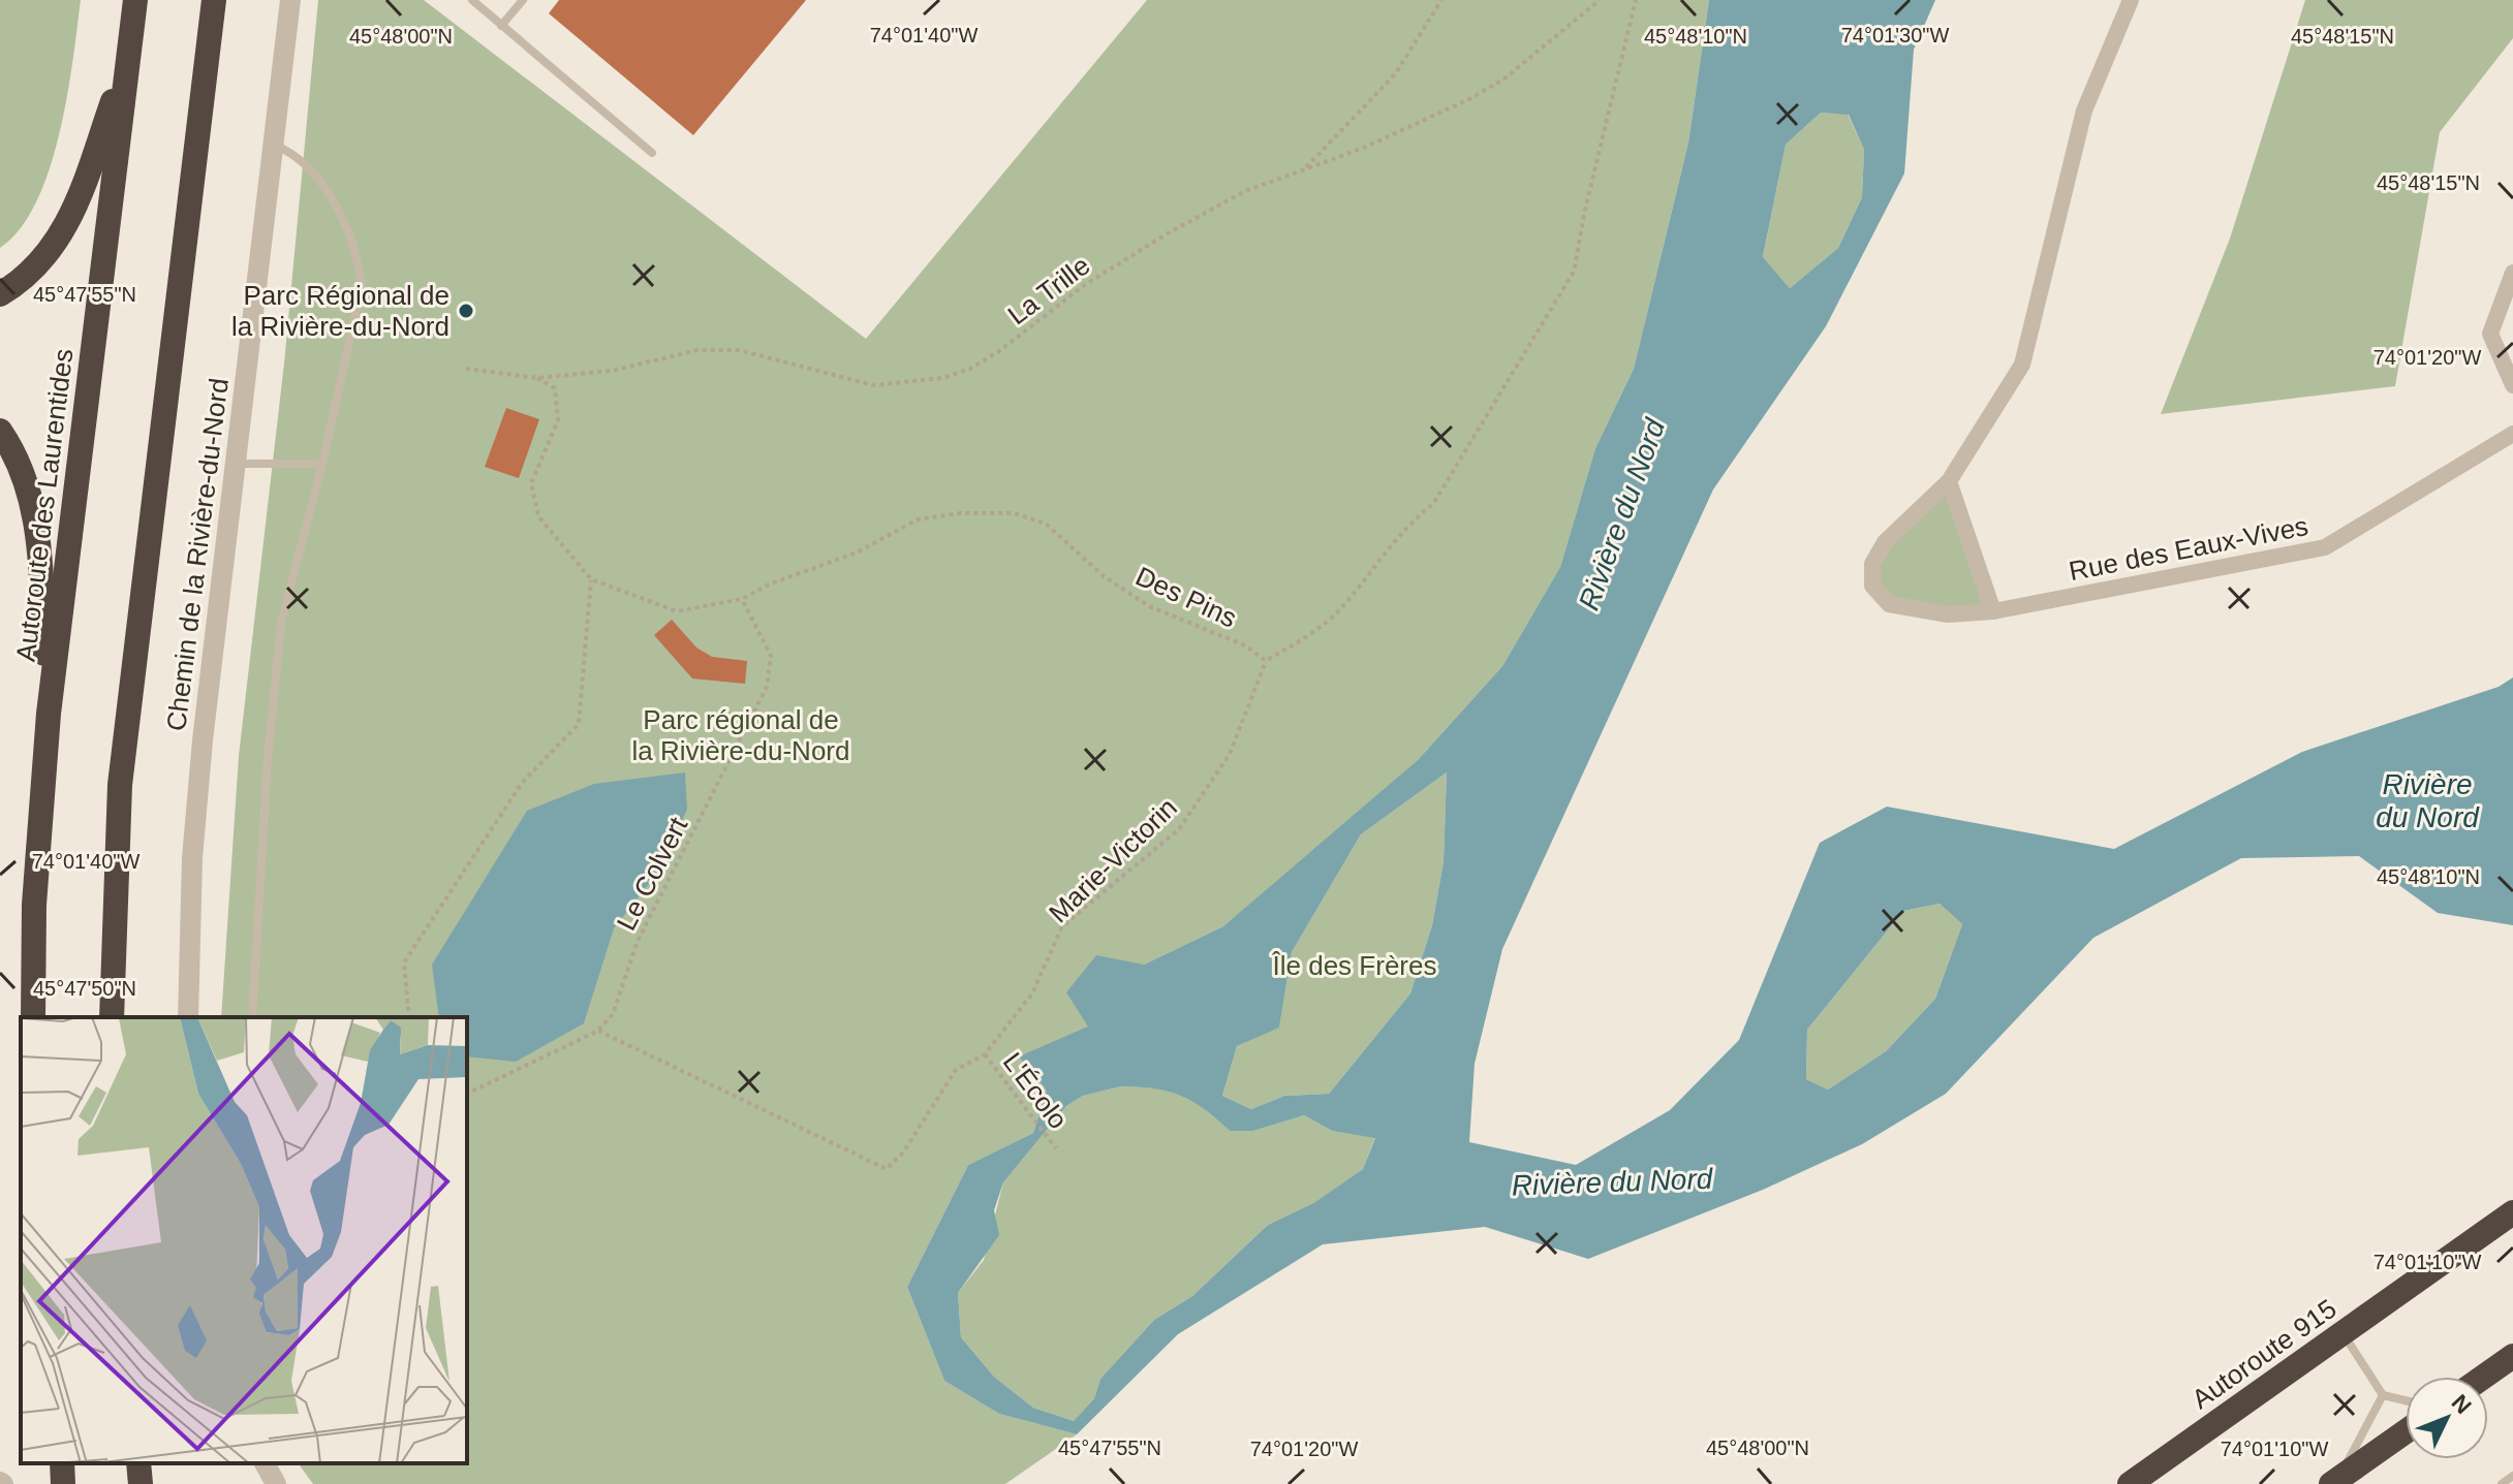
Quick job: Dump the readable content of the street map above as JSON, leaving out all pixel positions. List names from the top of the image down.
{
  "streets": {
    "highway": ["Autoroute des Laurentides", "Autoroute 915"],
    "street": ["Rue des Eaux-Vives", "Chemin de la Rivière-du-Nord"],
    "path": [
      "La Trille",
      "Des Pins",
      "Marie-Victorin",
      "Le Colvert",
      "L'Écolo"
    ]
  },
  "crossings": [
    ["La Trille", "Des Pins"],
    ["Des Pins", "Marie-Victorin"],
    ["Des Pins", "Le Colvert"],
    ["Marie-Victorin", "Le Colvert"],
    ["Marie-Victorin", "L'Écolo"]
  ],
  "water": ["Rivière du Nord"],
  "parks": ["Parc régional de la Rivière-du-Nord", "Île des Frères"],
  "places": ["Parc Régional de la Rivière-du-Nord"],
  "north": "top right",
  "coordinates": [
    "74°01'40\"W",
    "74°01'30\"W",
    "45°48'00\"N",
    "45°48'15\"N",
    "45°48'10\"N",
    "45°47'55\"N",
    "74°01'20\"W",
    "45°47'50\"N",
    "74°01'10\"W"
  ]
}
